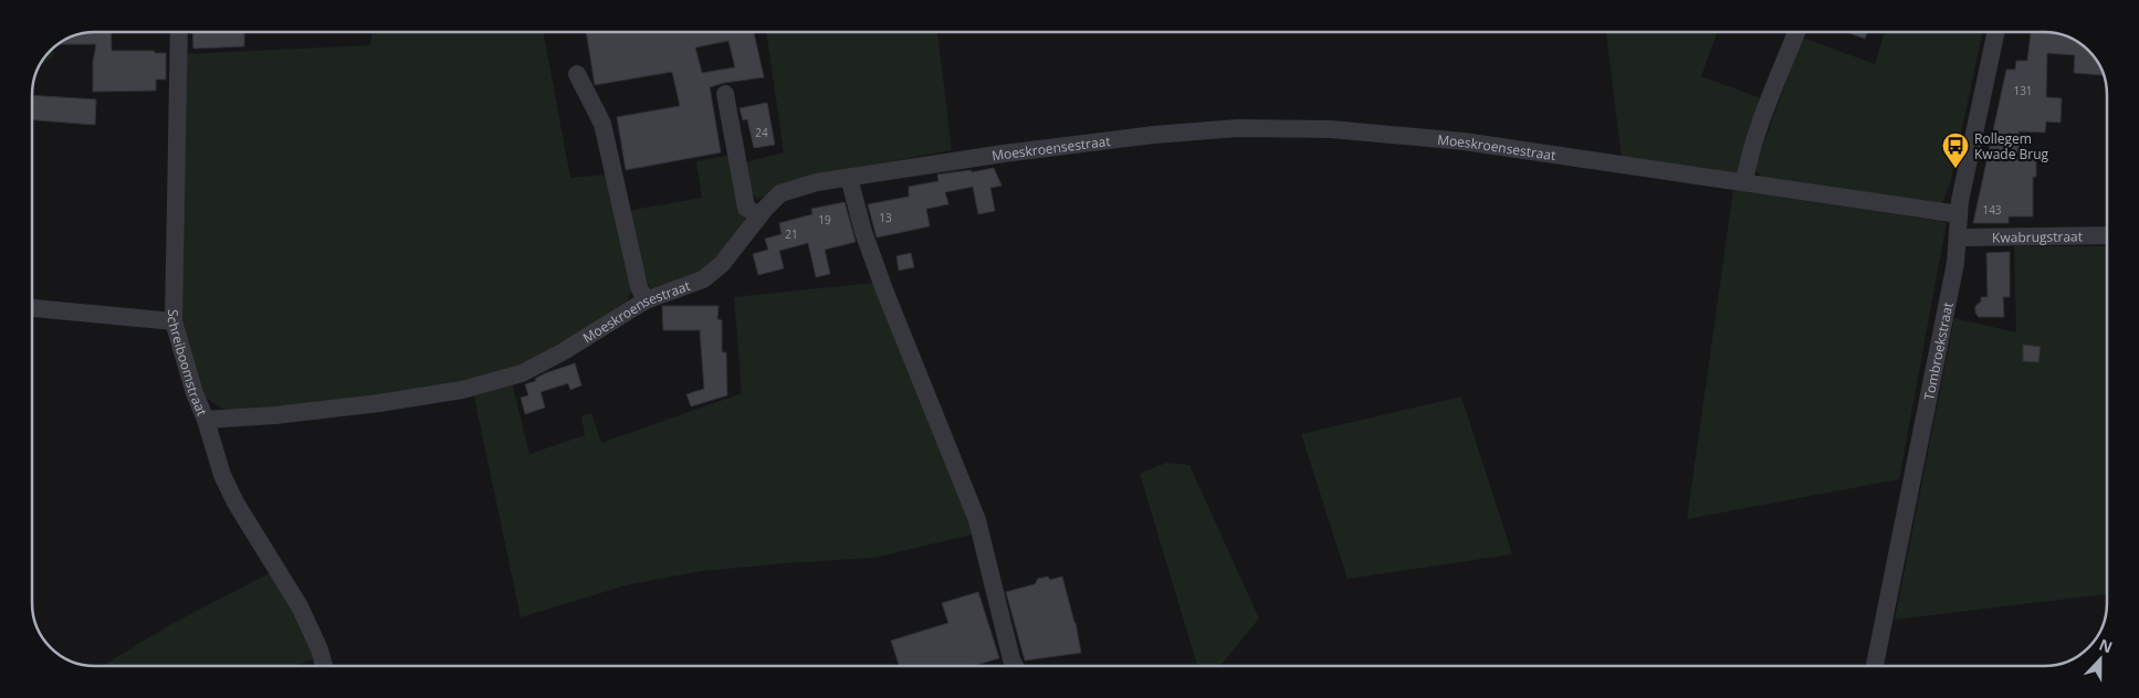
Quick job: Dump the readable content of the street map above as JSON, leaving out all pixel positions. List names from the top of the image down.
{
  "streets": {
    "street": [
      "Moeskroensestraat",
      "Kwabrugstraat",
      "Tombroekstraat",
      "Schreiboomstraat"
    ]
  },
  "crossings": [
    ["Moeskroensestraat", "Tombroekstraat"],
    ["Moeskroensestraat", "Schreiboomstraat"],
    ["Kwabrugstraat", "Tombroekstraat"]
  ],
  "places": {
    "bus stop": ["Rollegem Kwade Brug"]
  },
  "house_numbers": [
    "131",
    "24",
    "143",
    "13",
    "19",
    "21"
  ],
  "north": "top"
}
